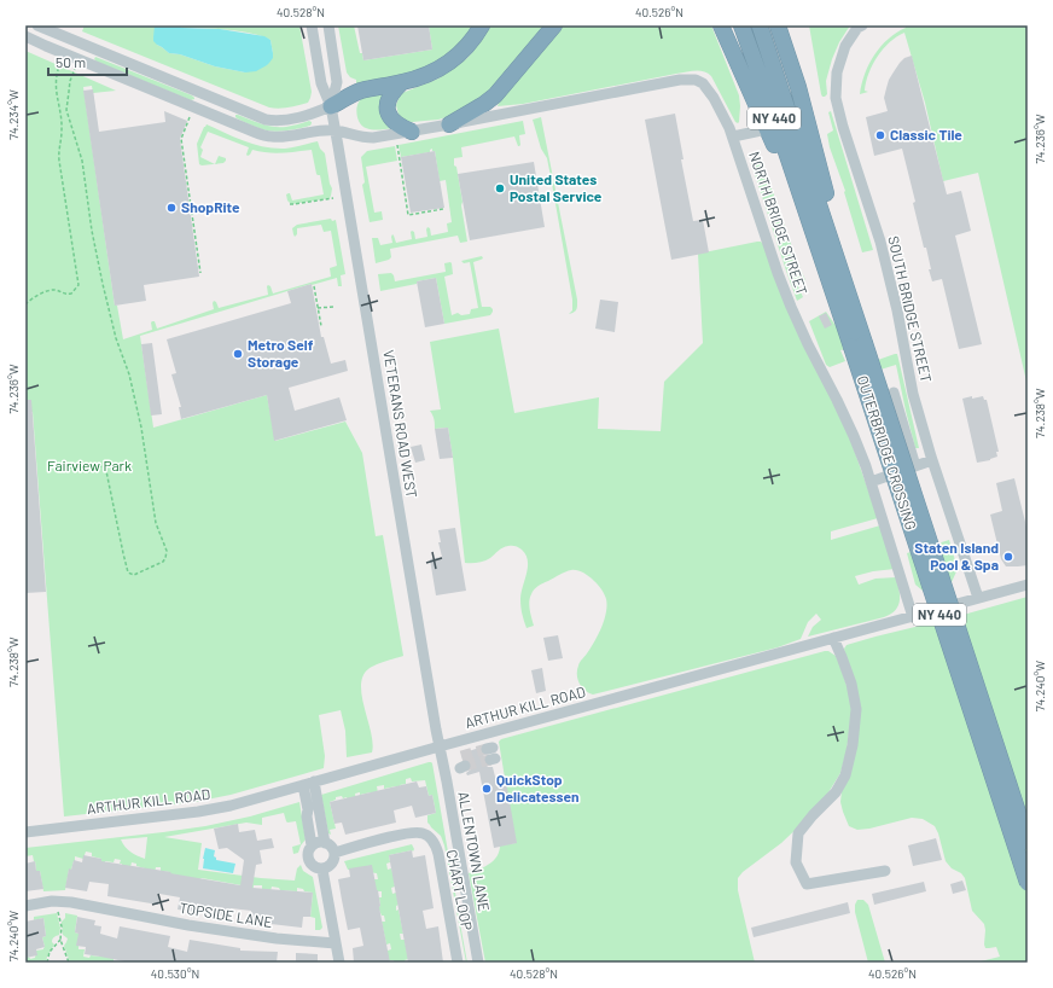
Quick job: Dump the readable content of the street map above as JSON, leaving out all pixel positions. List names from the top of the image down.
{
  "streets": {
    "highway": ["NY 440", "OUTERBRIDGE CROSSING"],
    "street": [
      "NORTH BRIDGE STREET",
      "SOUTH BRIDGE STREET",
      "VETERANS ROAD WEST",
      "ARTHUR KILL ROAD",
      "ALLENTOWN LANE",
      "CHART LOOP",
      "TOPSIDE LANE"
    ]
  },
  "crossings": [
    ["NORTH BRIDGE STREET", "VETERANS ROAD WEST"],
    ["NORTH BRIDGE STREET", "ARTHUR KILL ROAD"],
    ["SOUTH BRIDGE STREET", "ARTHUR KILL ROAD"],
    ["VETERANS ROAD WEST", "ARTHUR KILL ROAD"],
    ["VETERANS ROAD WEST", "ALLENTOWN LANE"],
    ["ARTHUR KILL ROAD", "ALLENTOWN LANE"]
  ],
  "parks": ["Fairview Park"],
  "places": [
    "Classic Tile",
    "United States Postal Service",
    "ShopRite",
    "Metro Self Storage",
    "Staten Island Pool & Spa",
    "QuickStop Delicatessen"
  ],
  "scale_bar": "50 m",
  "coordinates": [
    "40.528°N",
    "40.526°N",
    "74.234°W",
    "74.236°W",
    "74.238°W",
    "74.240°W",
    "40.530°N"
  ]
}
